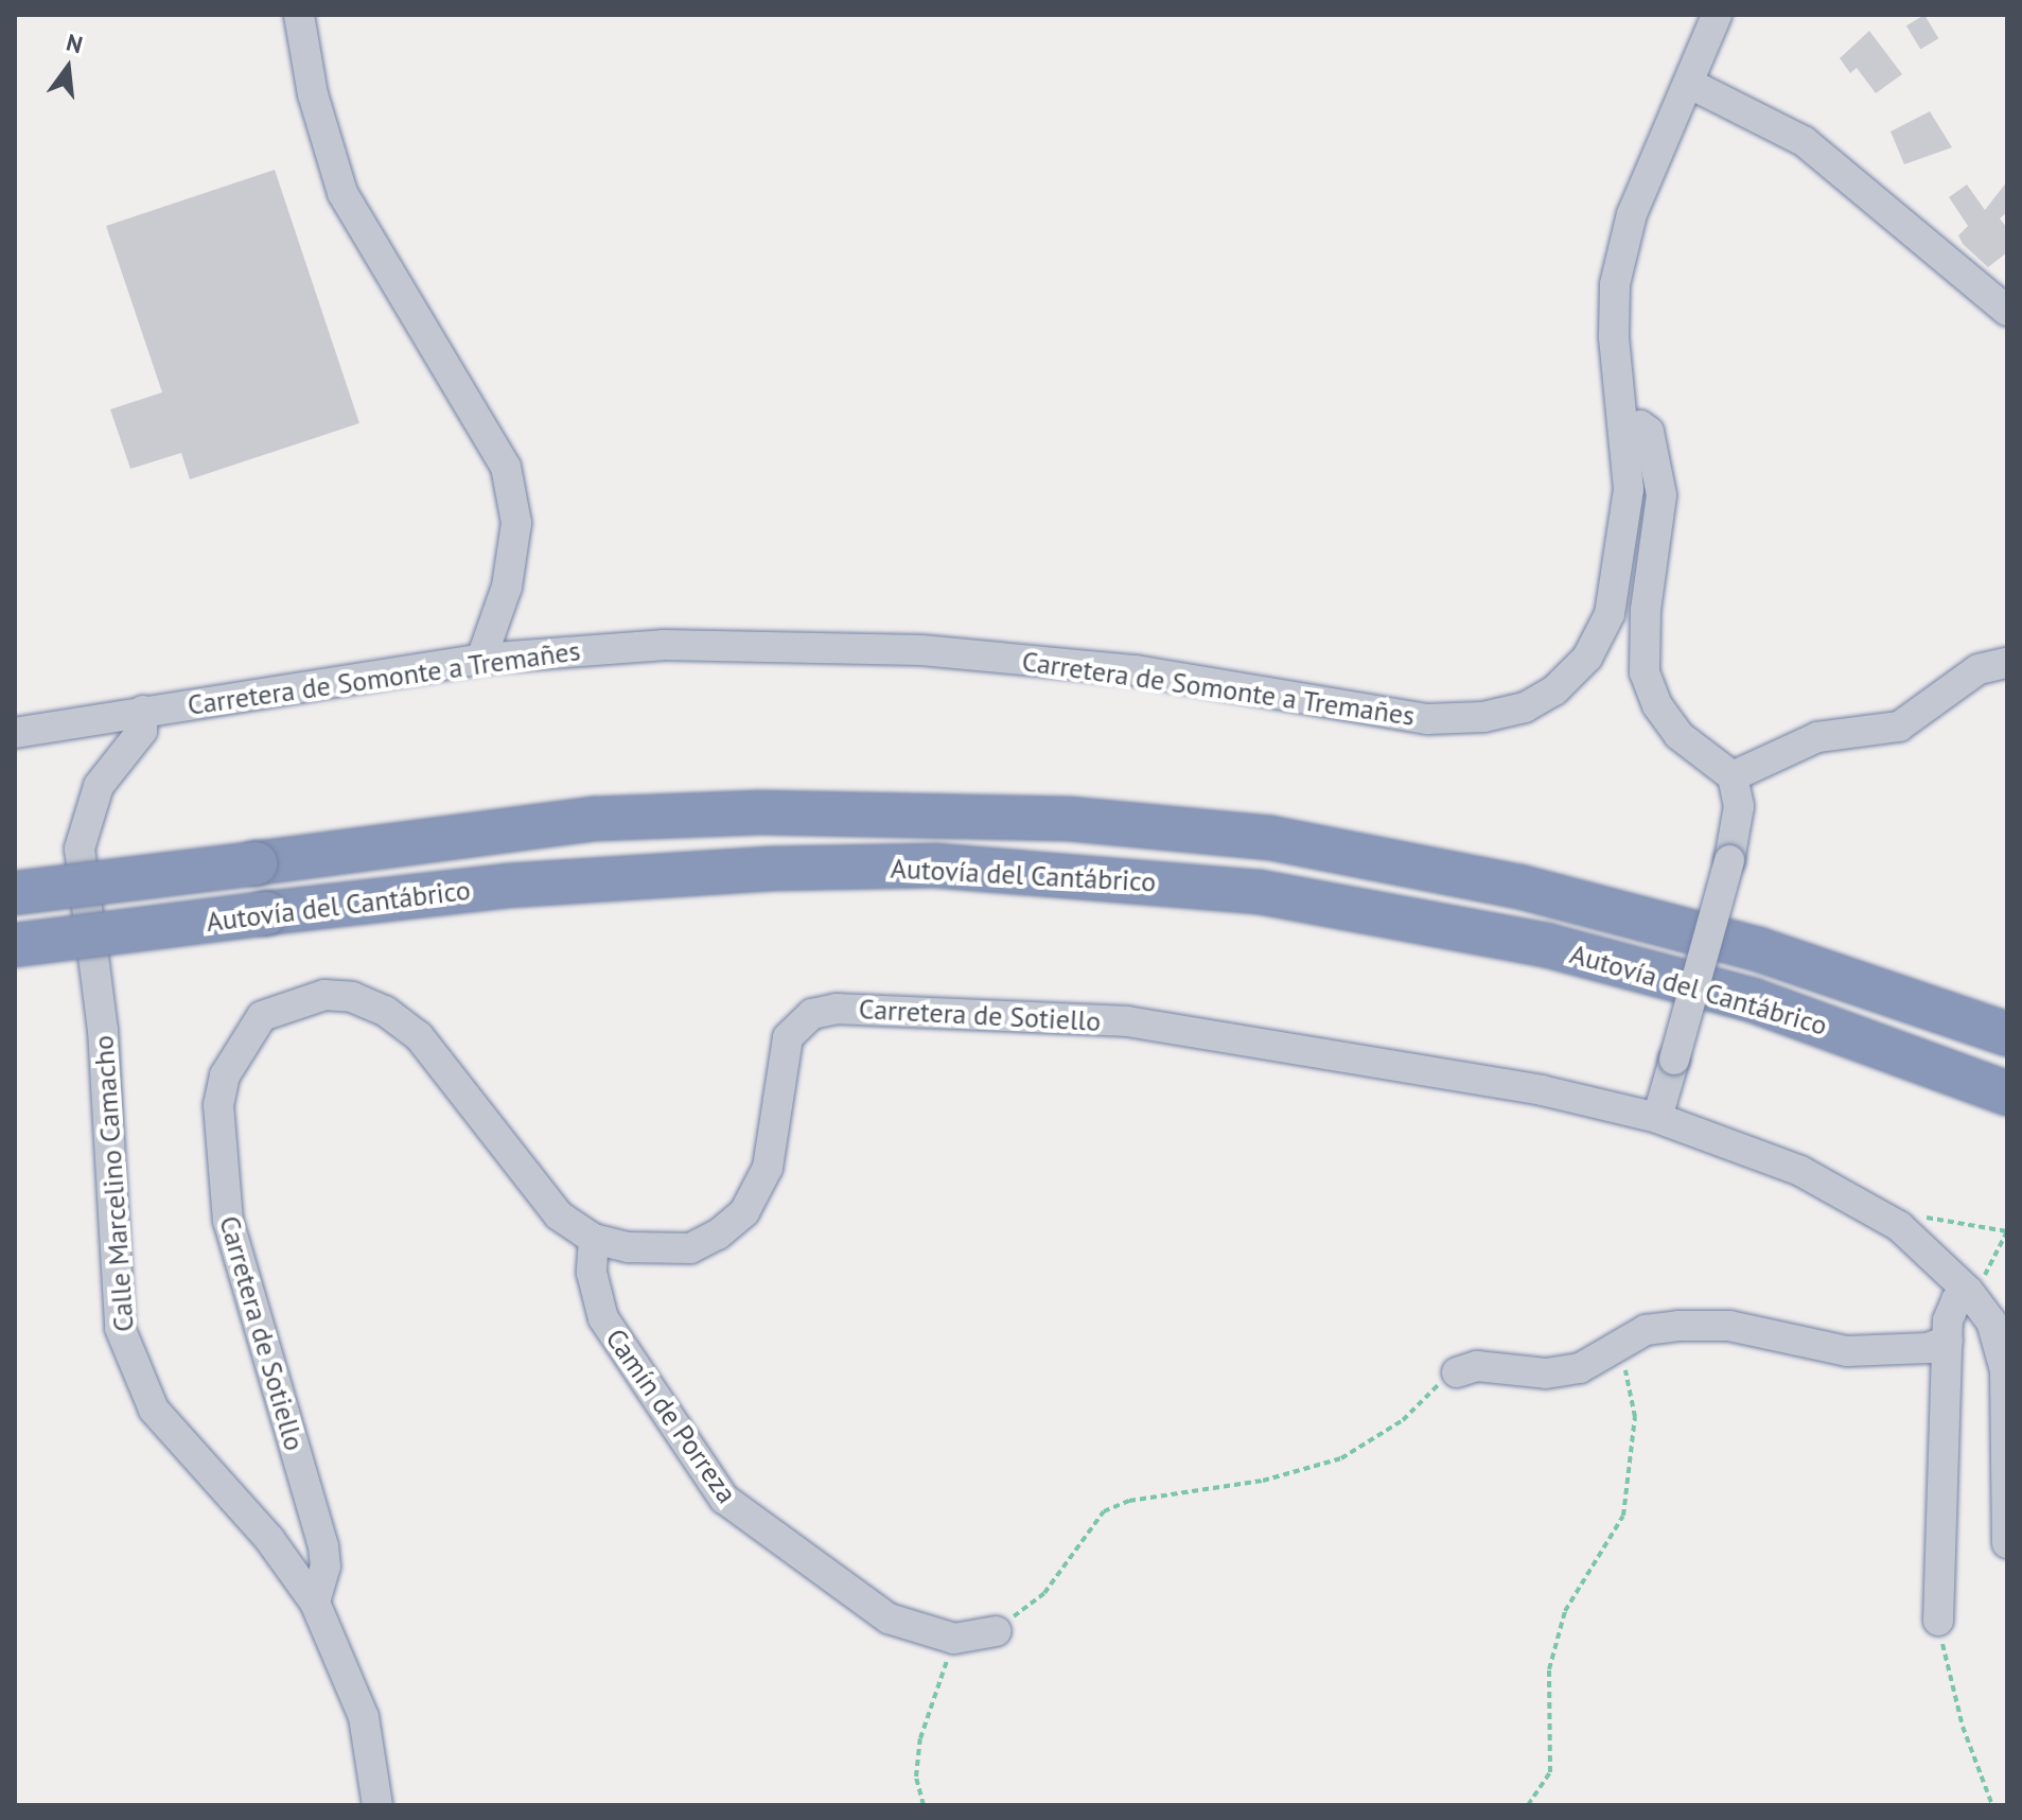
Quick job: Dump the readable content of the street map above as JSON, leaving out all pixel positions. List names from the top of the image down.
{
  "streets": {
    "highway": ["Autovía del Cantábrico"],
    "street": [
      "Carretera de Somonte a Tremañes",
      "Carretera de Sotiello",
      "Calle Marcelino Camacho",
      "Camín de Porreza"
    ]
  },
  "crossings": [
    ["Carretera de Somonte a Tremañes", "Calle Marcelino Camacho"],
    ["Carretera de Sotiello", "Calle Marcelino Camacho"],
    ["Carretera de Sotiello", "Camín de Porreza"]
  ],
  "north": "top"
}
